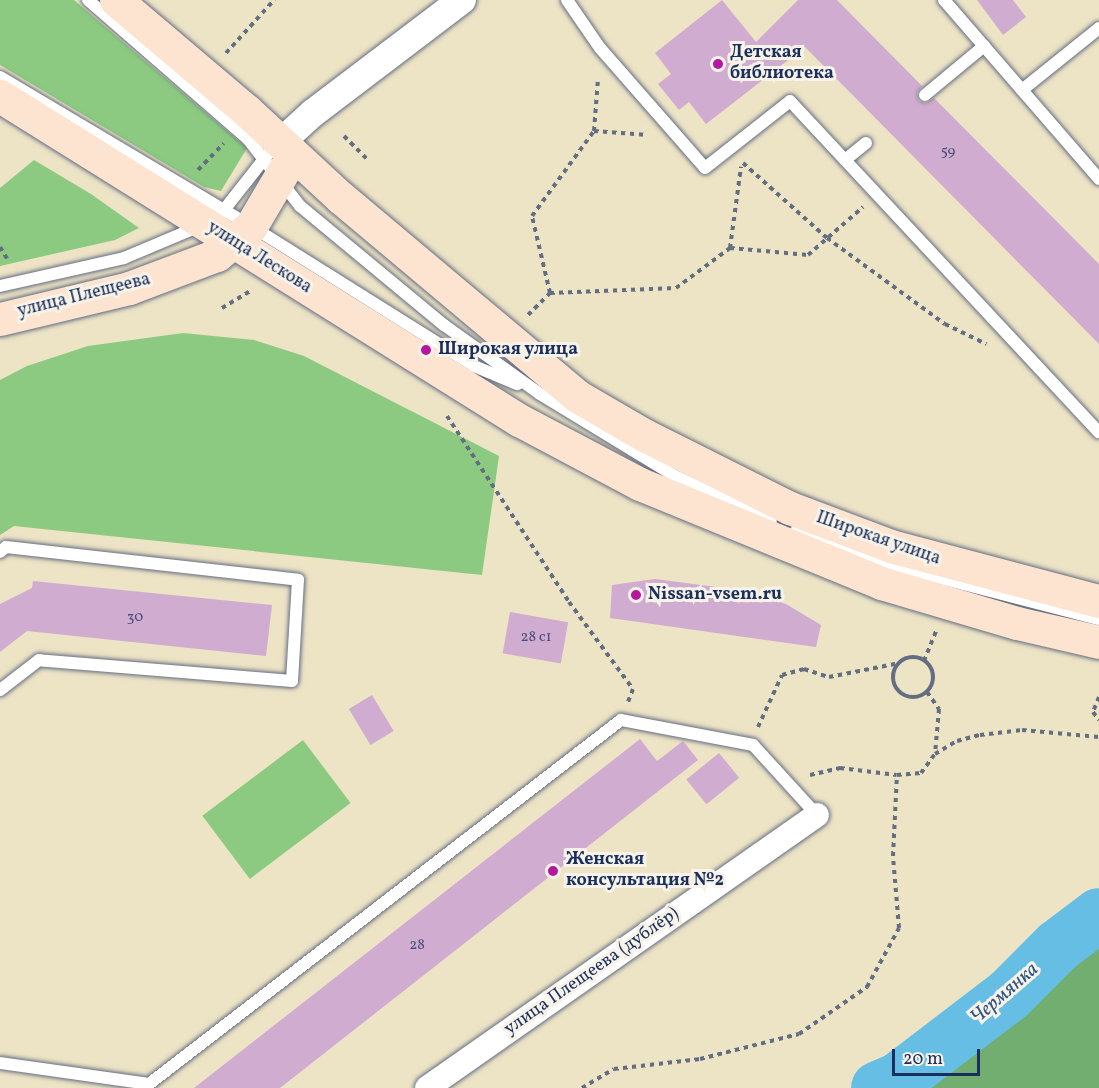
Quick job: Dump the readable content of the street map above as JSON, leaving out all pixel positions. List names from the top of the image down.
{
  "streets": {
    "main road": ["улица Лескова", "улица Плещеева", "Широкая улица"],
    "street": ["улица Плещеева (дублёр)"]
  },
  "crossings": [
    ["улица Лескова", "улица Плещеева"],
    ["улица Лескова", "Широкая улица"],
    ["улица Плещеева", "Широкая улица"]
  ],
  "water": ["Чермянка"],
  "places": [
    "Детская библиотека",
    "Широкая улица",
    "Nissan-vsem.ru",
    "Женская консультация №2"
  ],
  "house_numbers": [
    "59",
    "30",
    "28 с1",
    "28"
  ],
  "scale_bar": "20 m"
}
